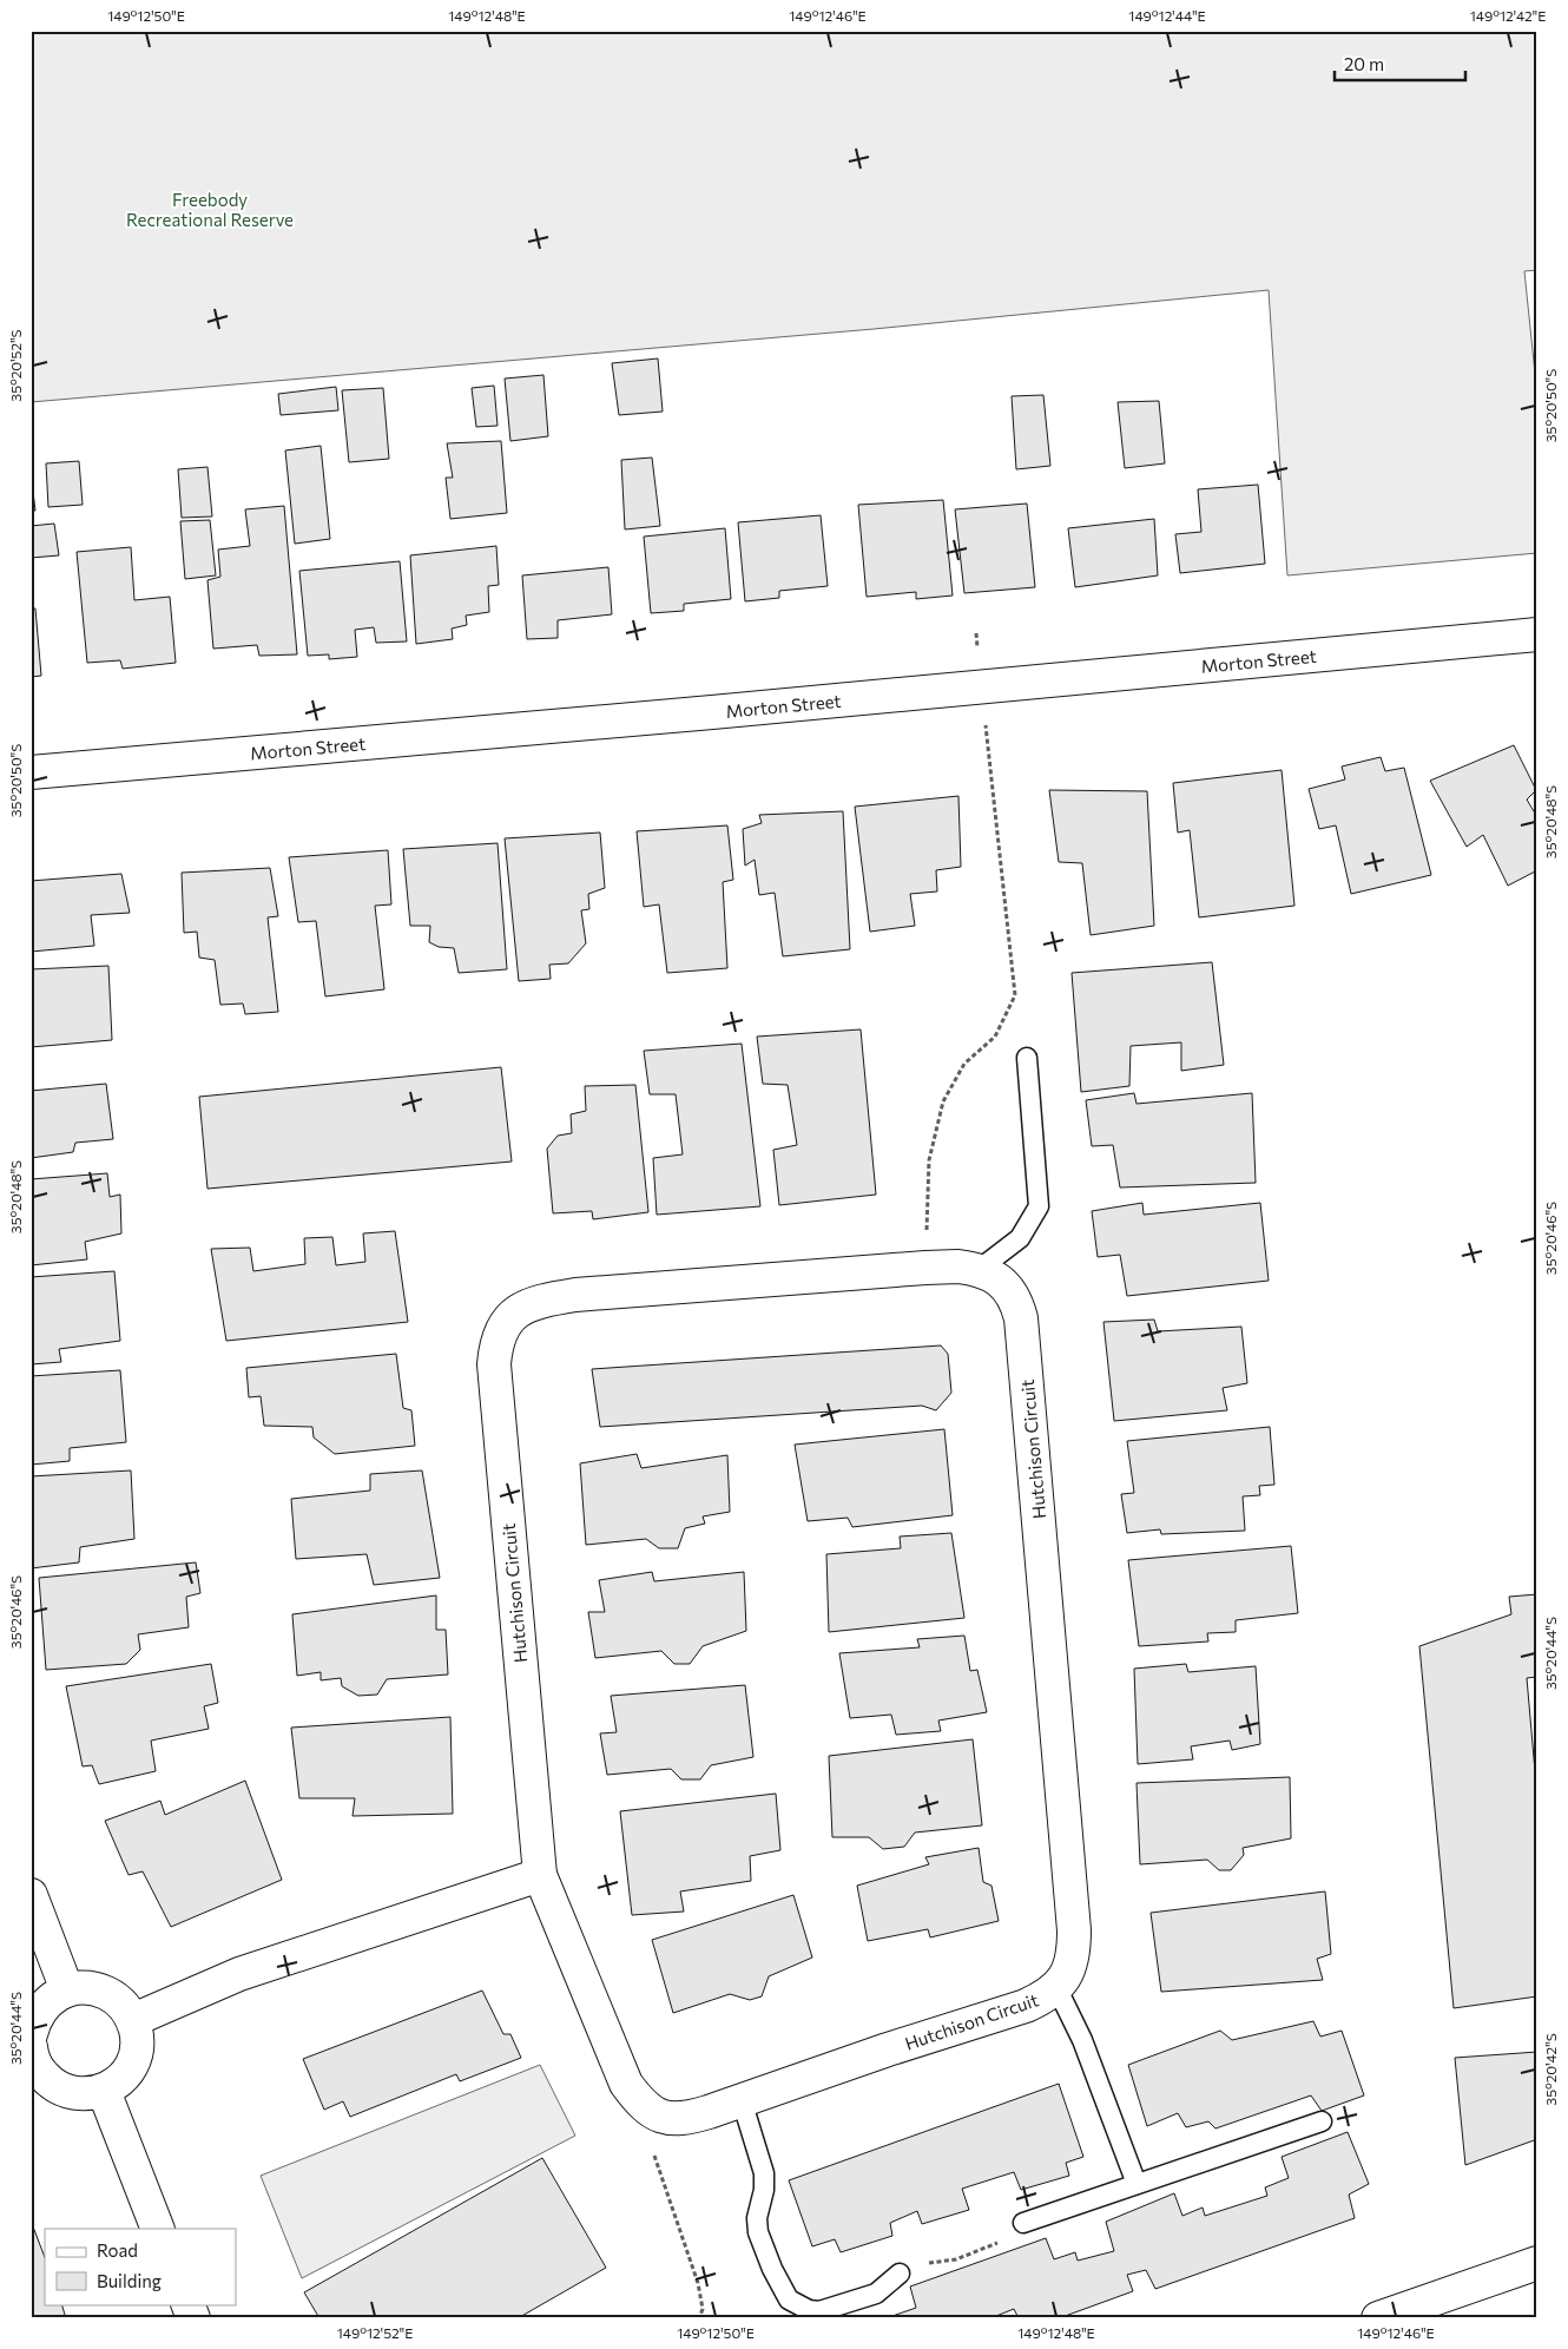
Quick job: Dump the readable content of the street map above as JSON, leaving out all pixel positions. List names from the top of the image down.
{
  "streets": {
    "street": ["Morton Street", "Hutchison Circuit"]
  },
  "parks": ["Freebody Recreational Reserve"],
  "legend": ["Road", "Building"],
  "scale_bar": "20 m",
  "coordinates": [
    "149°12'50\"E",
    "149°12'48\"E",
    "149°12'46\"E",
    "149°12'44\"E",
    "149°12'42\"E",
    "35°20'52\"S",
    "35°20'50\"S",
    "35°20'48\"S",
    "35°20'46\"S",
    "35°20'44\"S",
    "35°20'42\"S",
    "149°12'52\"E"
  ]
}
